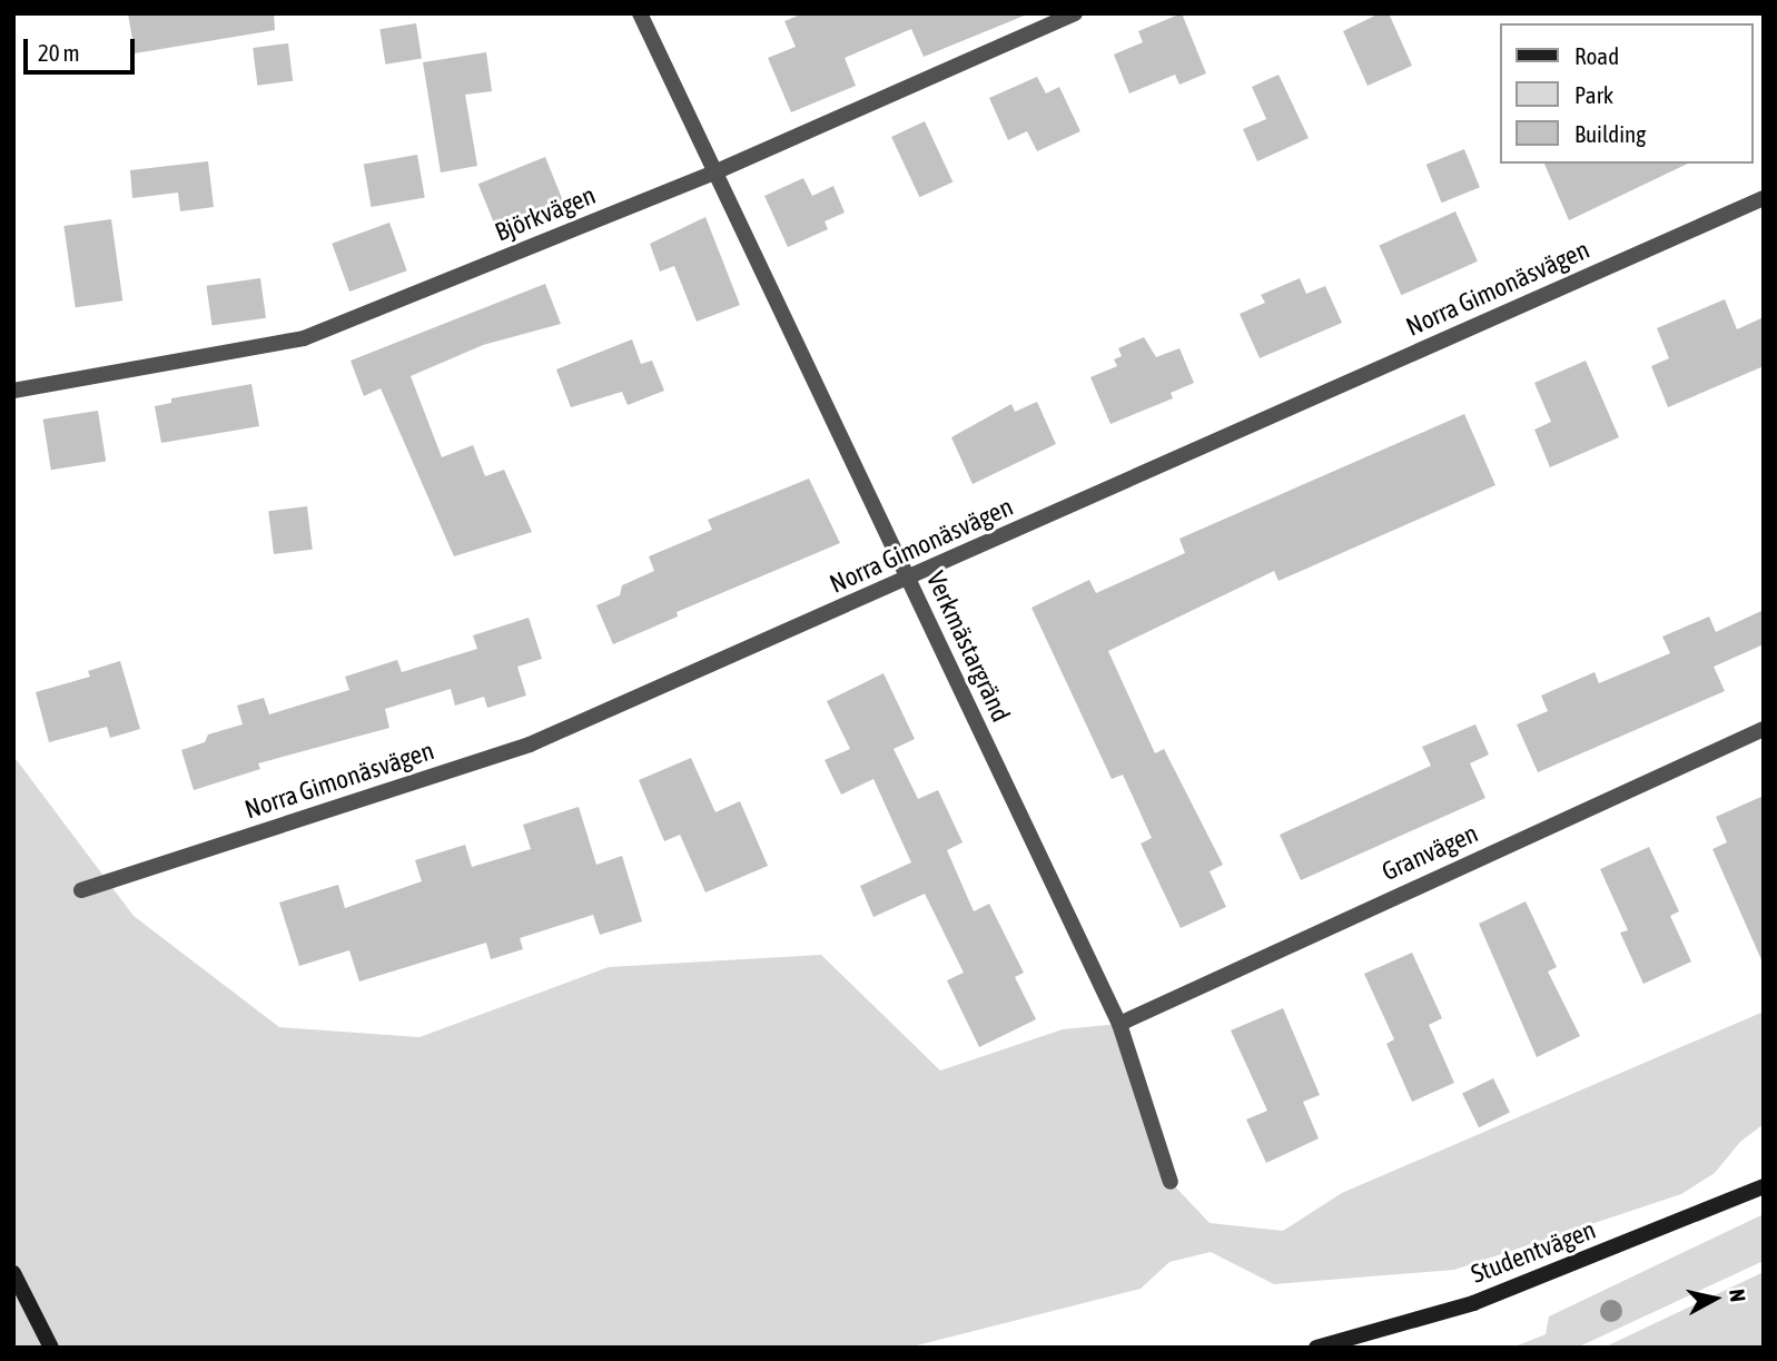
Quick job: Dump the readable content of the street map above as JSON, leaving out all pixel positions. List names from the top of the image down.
{
  "streets": {
    "street": [
      "Björkvägen",
      "Norra Gimonäsvägen",
      "Verkmästargränd",
      "Granvägen",
      "Studentvägen"
    ]
  },
  "crossings": [
    ["Björkvägen", "Verkmästargränd"],
    ["Norra Gimonäsvägen", "Verkmästargränd"],
    ["Verkmästargränd", "Granvägen"]
  ],
  "legend": ["Road", "Park", "Building"],
  "scale_bar": "20 m",
  "north": "right"
}
